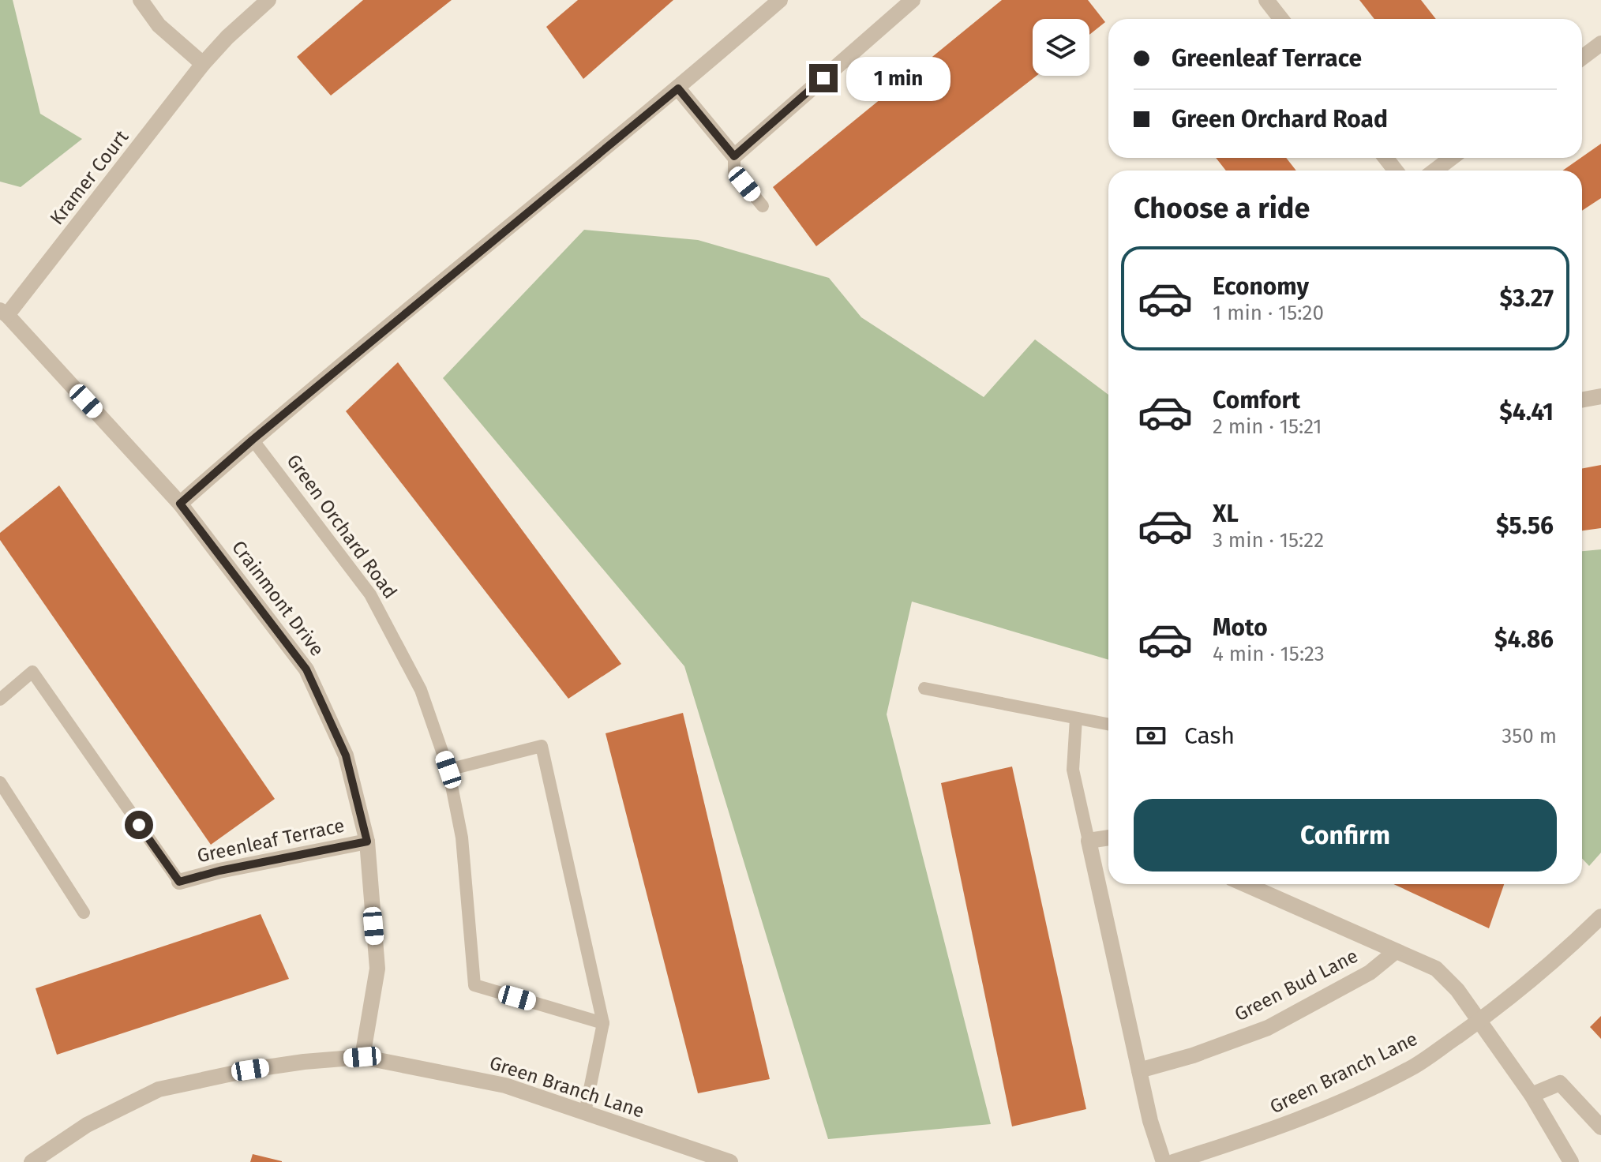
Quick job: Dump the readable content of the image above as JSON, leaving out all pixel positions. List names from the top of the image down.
{
  "streets": {
    "street": [
      "Kramer Court",
      "Crainmont Drive",
      "Greenleaf Terrace",
      "Green Bud Lane",
      "Green Branch Lane"
    ],
    "lane": ["Green Orchard Road"]
  },
  "crossings": [
    ["Kramer Court", "Crainmont Drive"],
    ["Crainmont Drive", "Greenleaf Terrace"],
    ["Crainmont Drive", "Green Branch Lane"],
    ["Green Bud Lane", "Green Branch Lane"]
  ],
  "page": {
    "banner": ["Greenleaf Terrace", "Green Orchard Road"],
    "bubble": "1 min",
    "heading": "Choose a ride",
    "list": [
      {
        "name": "Economy",
        "note": "1 min · 15:20",
        "value": "$3.27"
      },
      {
        "name": "Comfort",
        "note": "2 min · 15:21",
        "value": "$4.41"
      },
      {
        "name": "XL",
        "note": "3 min · 15:22",
        "value": "$5.56"
      },
      {
        "name": "Moto",
        "note": "4 min · 15:23",
        "value": "$4.86"
      }
    ],
    "pay": ["Cash", "350 m"],
    "buttons": "Confirm"
  }
}
